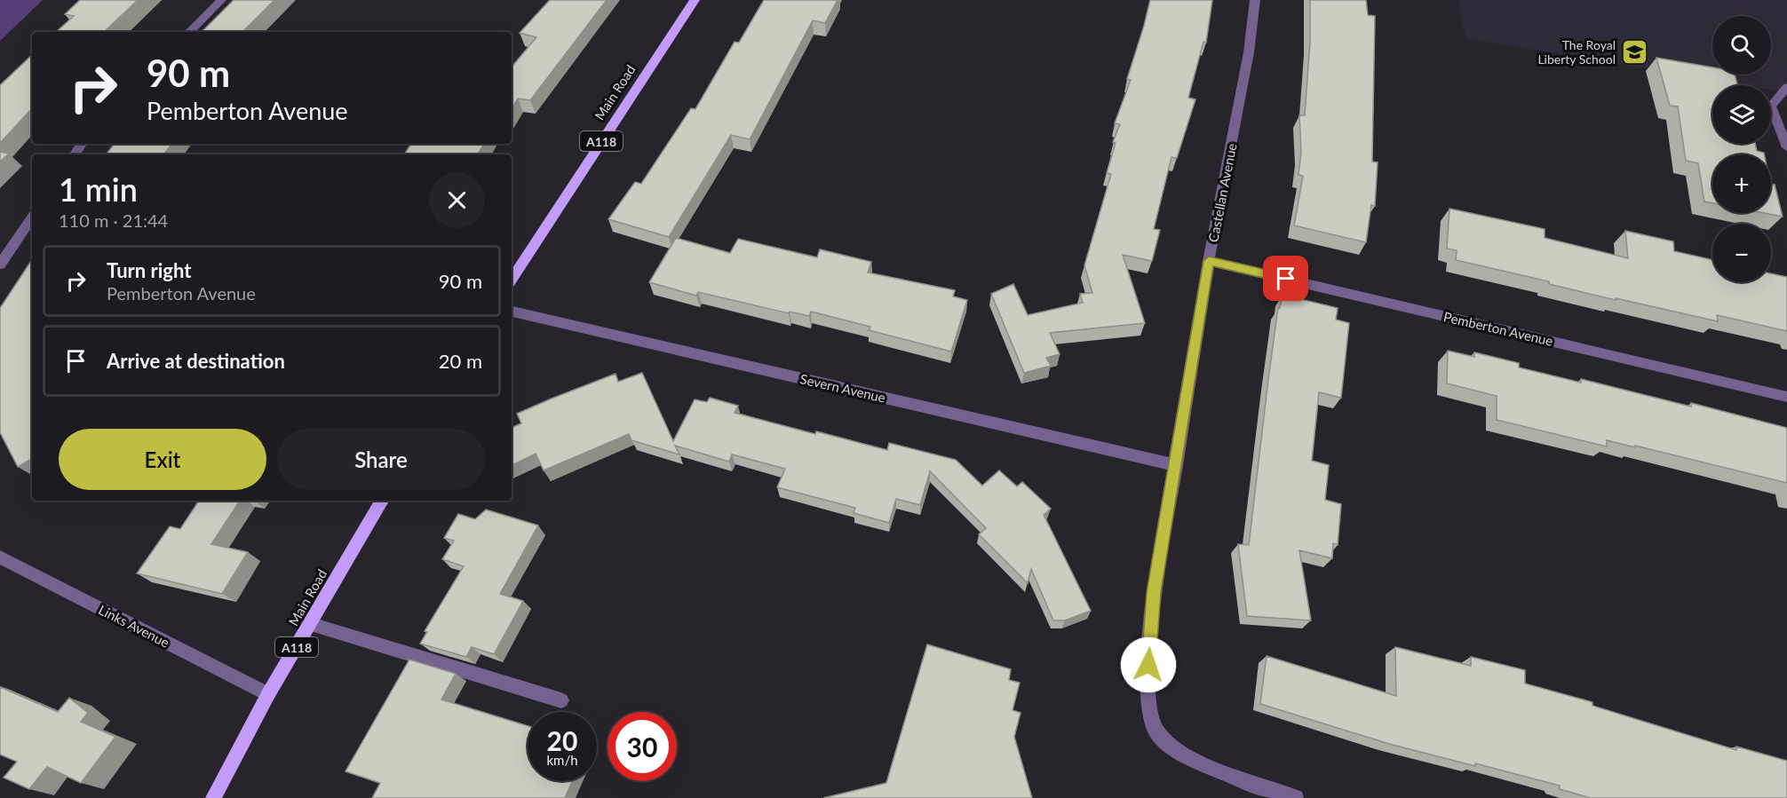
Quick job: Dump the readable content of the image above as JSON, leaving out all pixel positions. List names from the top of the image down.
{
  "streets": {
    "main road": ["Main Road", "A118"],
    "street": [
      "Castellan Avenue",
      "Pemberton Avenue",
      "Severn Avenue",
      "Links Avenue"
    ]
  },
  "crossings": [
    ["Main Road", "Links Avenue"],
    ["Castellan Avenue", "Pemberton Avenue"],
    ["Castellan Avenue", "Severn Avenue"]
  ],
  "places": {
    "school or university": ["The Royal Liberty School"]
  },
  "page": {
    "map_buttons": ["+", "−"],
    "turn": ["90 m", "Pemberton Avenue"],
    "heading": ["1 min", "110 m · 21:44"],
    "list": [
      {
        "name": "Turn right",
        "note": "Pemberton Avenue",
        "value": "90 m"
      },
      {
        "name": "Arrive at destination",
        "value": "20 m"
      }
    ],
    "buttons": ["Exit", "Share"],
    "speed": "20 km/h",
    "limit": "30"
  }
}
